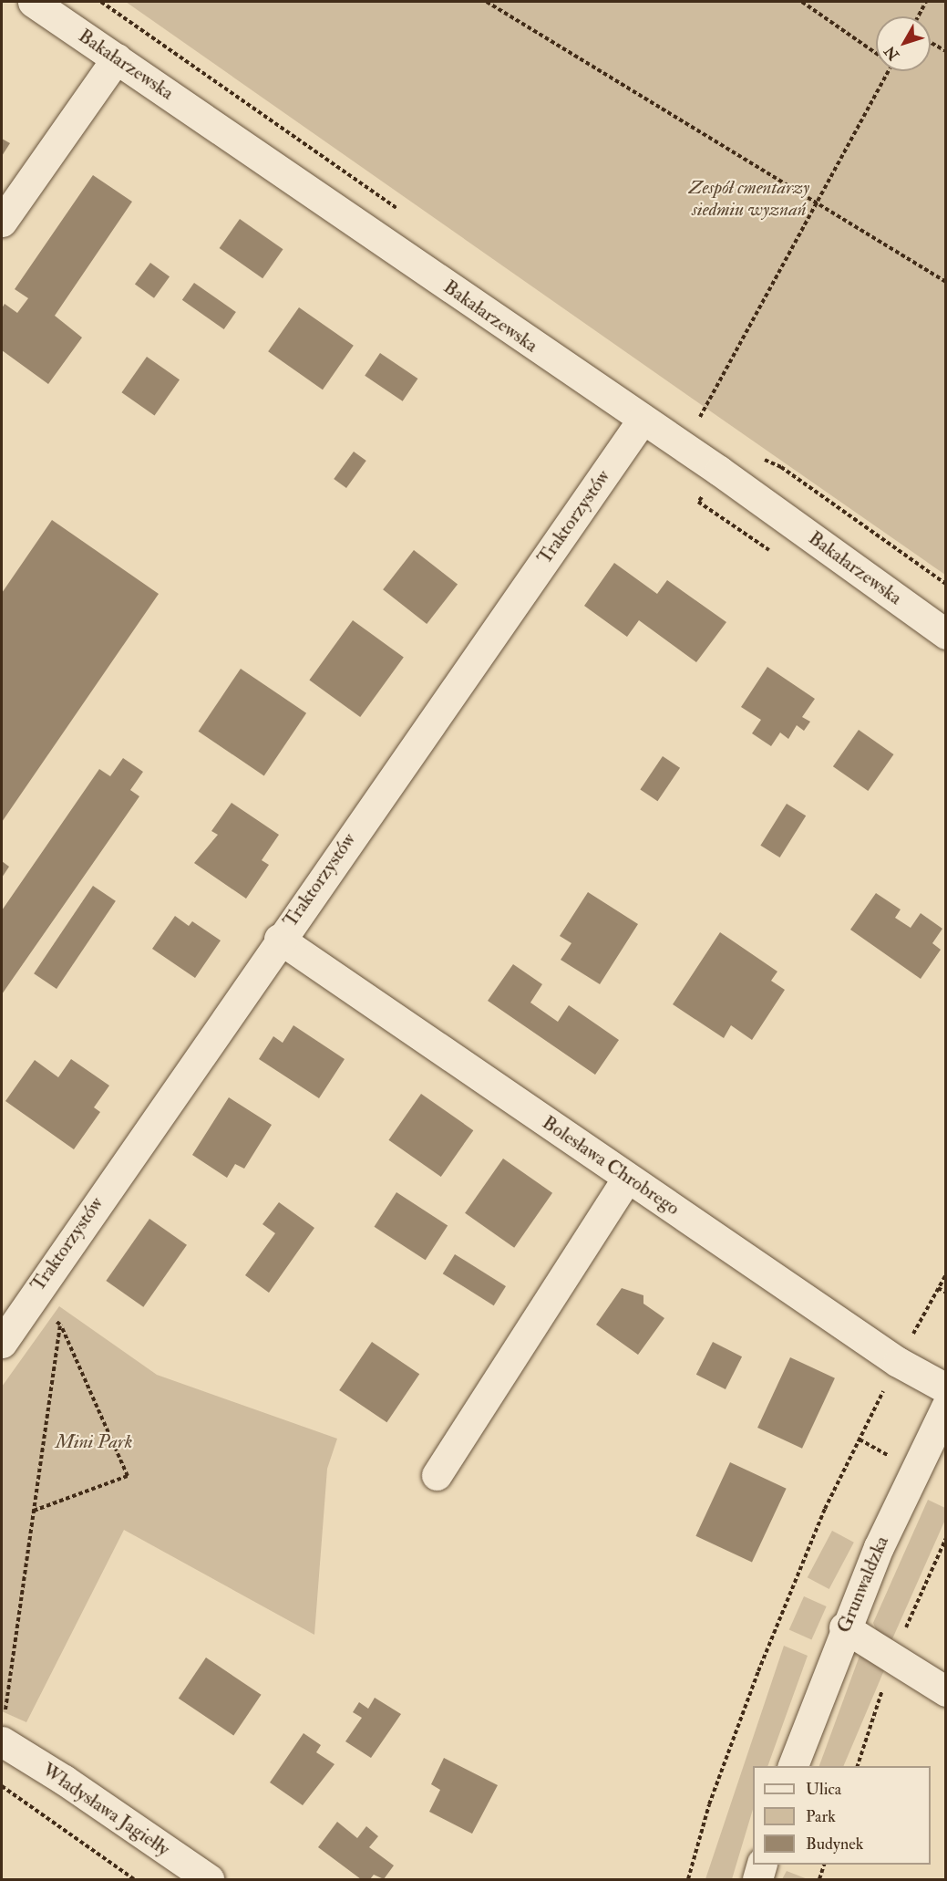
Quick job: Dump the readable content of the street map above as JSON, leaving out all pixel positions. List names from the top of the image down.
{
  "streets": {
    "street": [
      "Bakałarzewska",
      "Traktorzystów",
      "Bolesława Chrobrego",
      "Grunwaldzka",
      "Władysława Jagiełły"
    ]
  },
  "crossings": [
    ["Bakałarzewska", "Traktorzystów"],
    ["Traktorzystów", "Bolesława Chrobrego"]
  ],
  "parks": ["Zespół cmentarzy siedmiu wyznań", "Mini Park"],
  "legend": ["Ulica", "Park", "Budynek"],
  "north": "bottom left"
}
